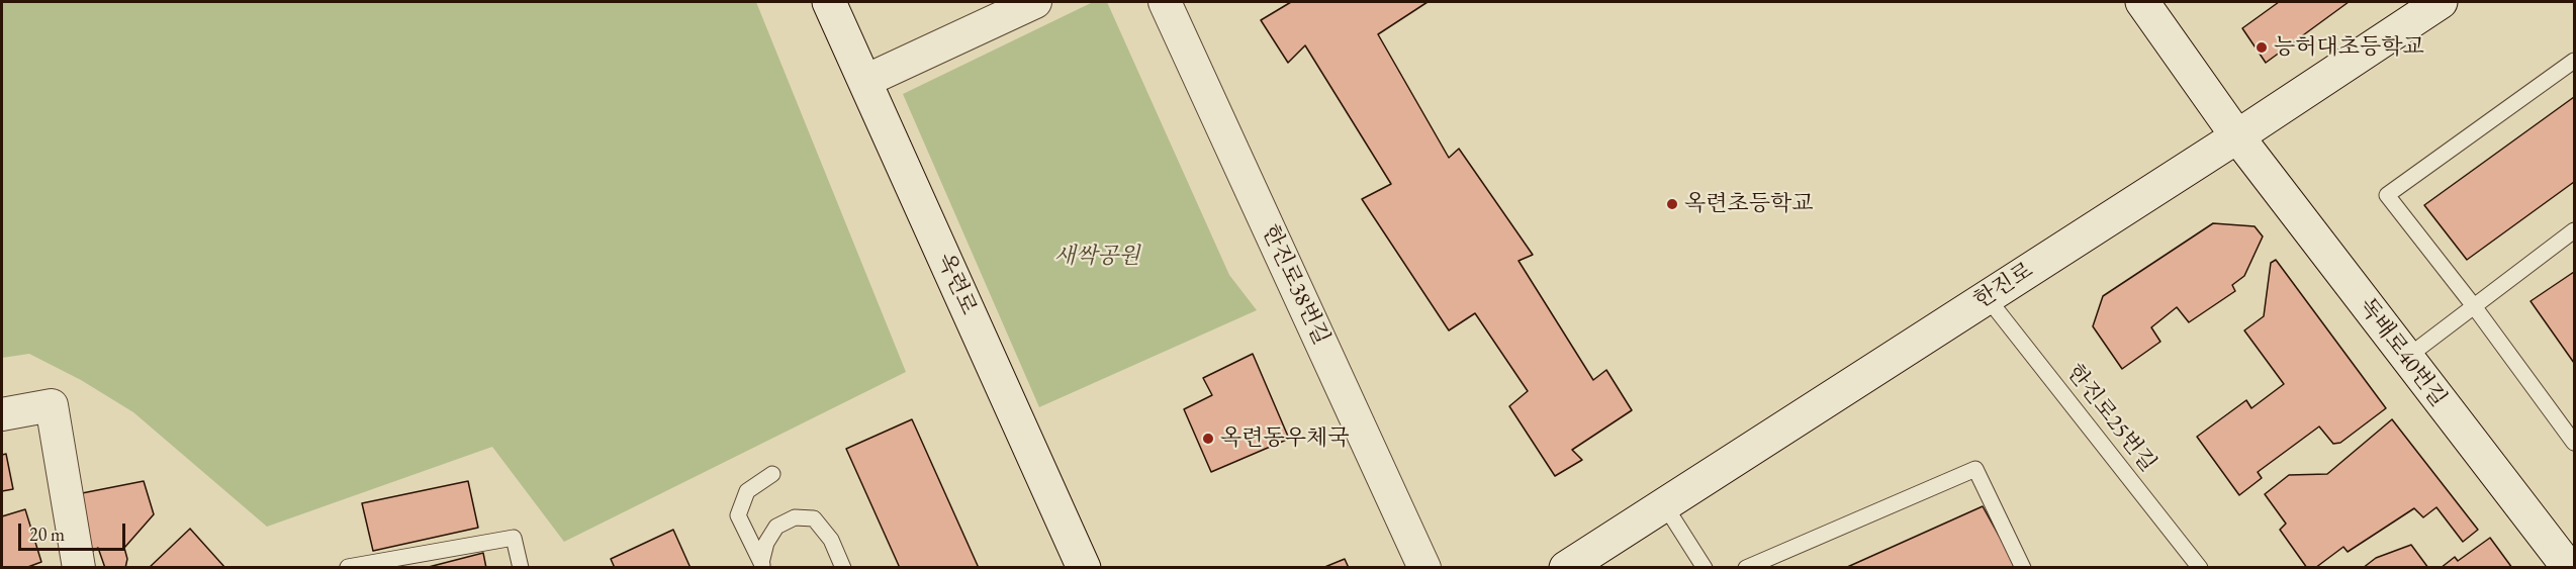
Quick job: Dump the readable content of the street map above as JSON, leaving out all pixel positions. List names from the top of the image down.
{
  "streets": {
    "street": [
      "옥련로",
      "한진로38번길",
      "한진로",
      "독배로40번길"
    ],
    "lane": ["한진로25번길"]
  },
  "crossings": [
    ["한진로", "독배로40번길"],
    ["한진로", "한진로25번길"]
  ],
  "parks": ["새싹공원"],
  "places": ["능허대초등학교", "옥련초등학교", "옥련동우체국"],
  "scale_bar": "20 m"
}
